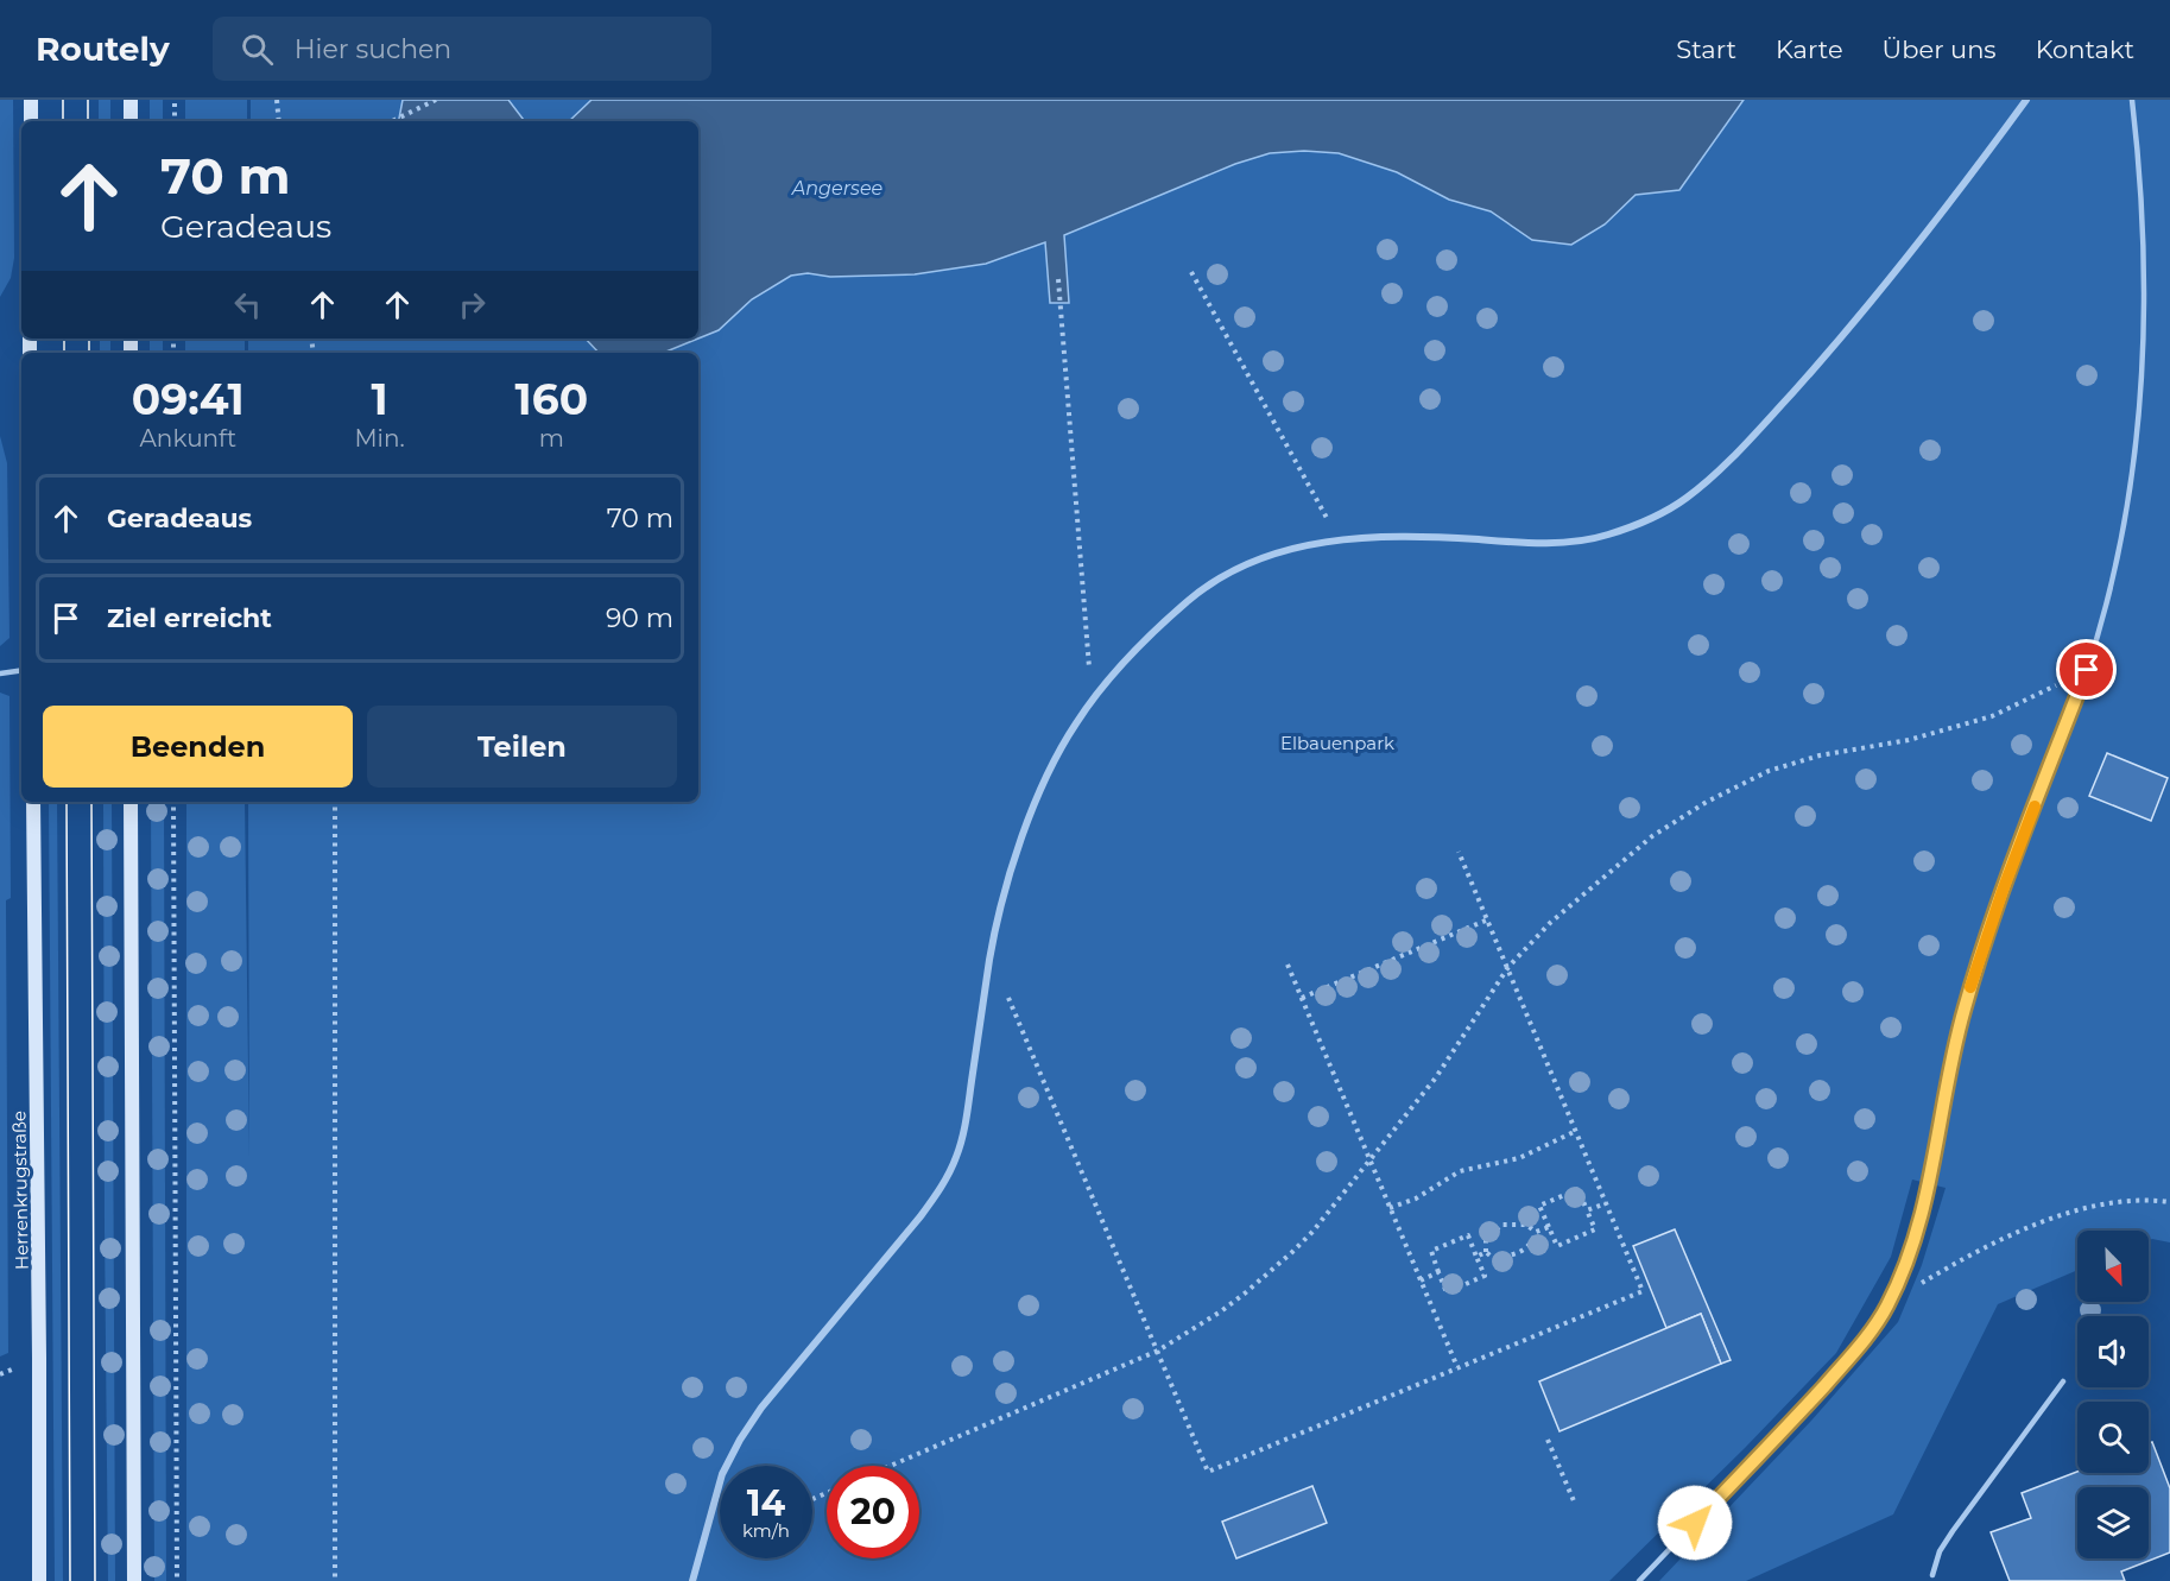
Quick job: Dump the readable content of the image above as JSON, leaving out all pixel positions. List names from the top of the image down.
{
  "streets": {
    "street": ["Herrenkrugstraße"]
  },
  "water": ["Angersee"],
  "parks": ["Elbauenpark"],
  "north": "bottom right",
  "page": {
    "header": "Routely",
    "search": "Hier suchen",
    "nav": [
      "Start",
      "Karte",
      "Über uns",
      "Kontakt"
    ],
    "turn": ["70 m", "Geradeaus"],
    "eta": [
      "09:41",
      "Ankunft",
      "1",
      "Min.",
      "160",
      "m"
    ],
    "list": [
      {
        "name": "Geradeaus",
        "value": "70 m"
      },
      {
        "name": "Ziel erreicht",
        "value": "90 m"
      }
    ],
    "buttons": ["Beenden", "Teilen"],
    "speed": "14 km/h",
    "limit": "20"
  }
}
